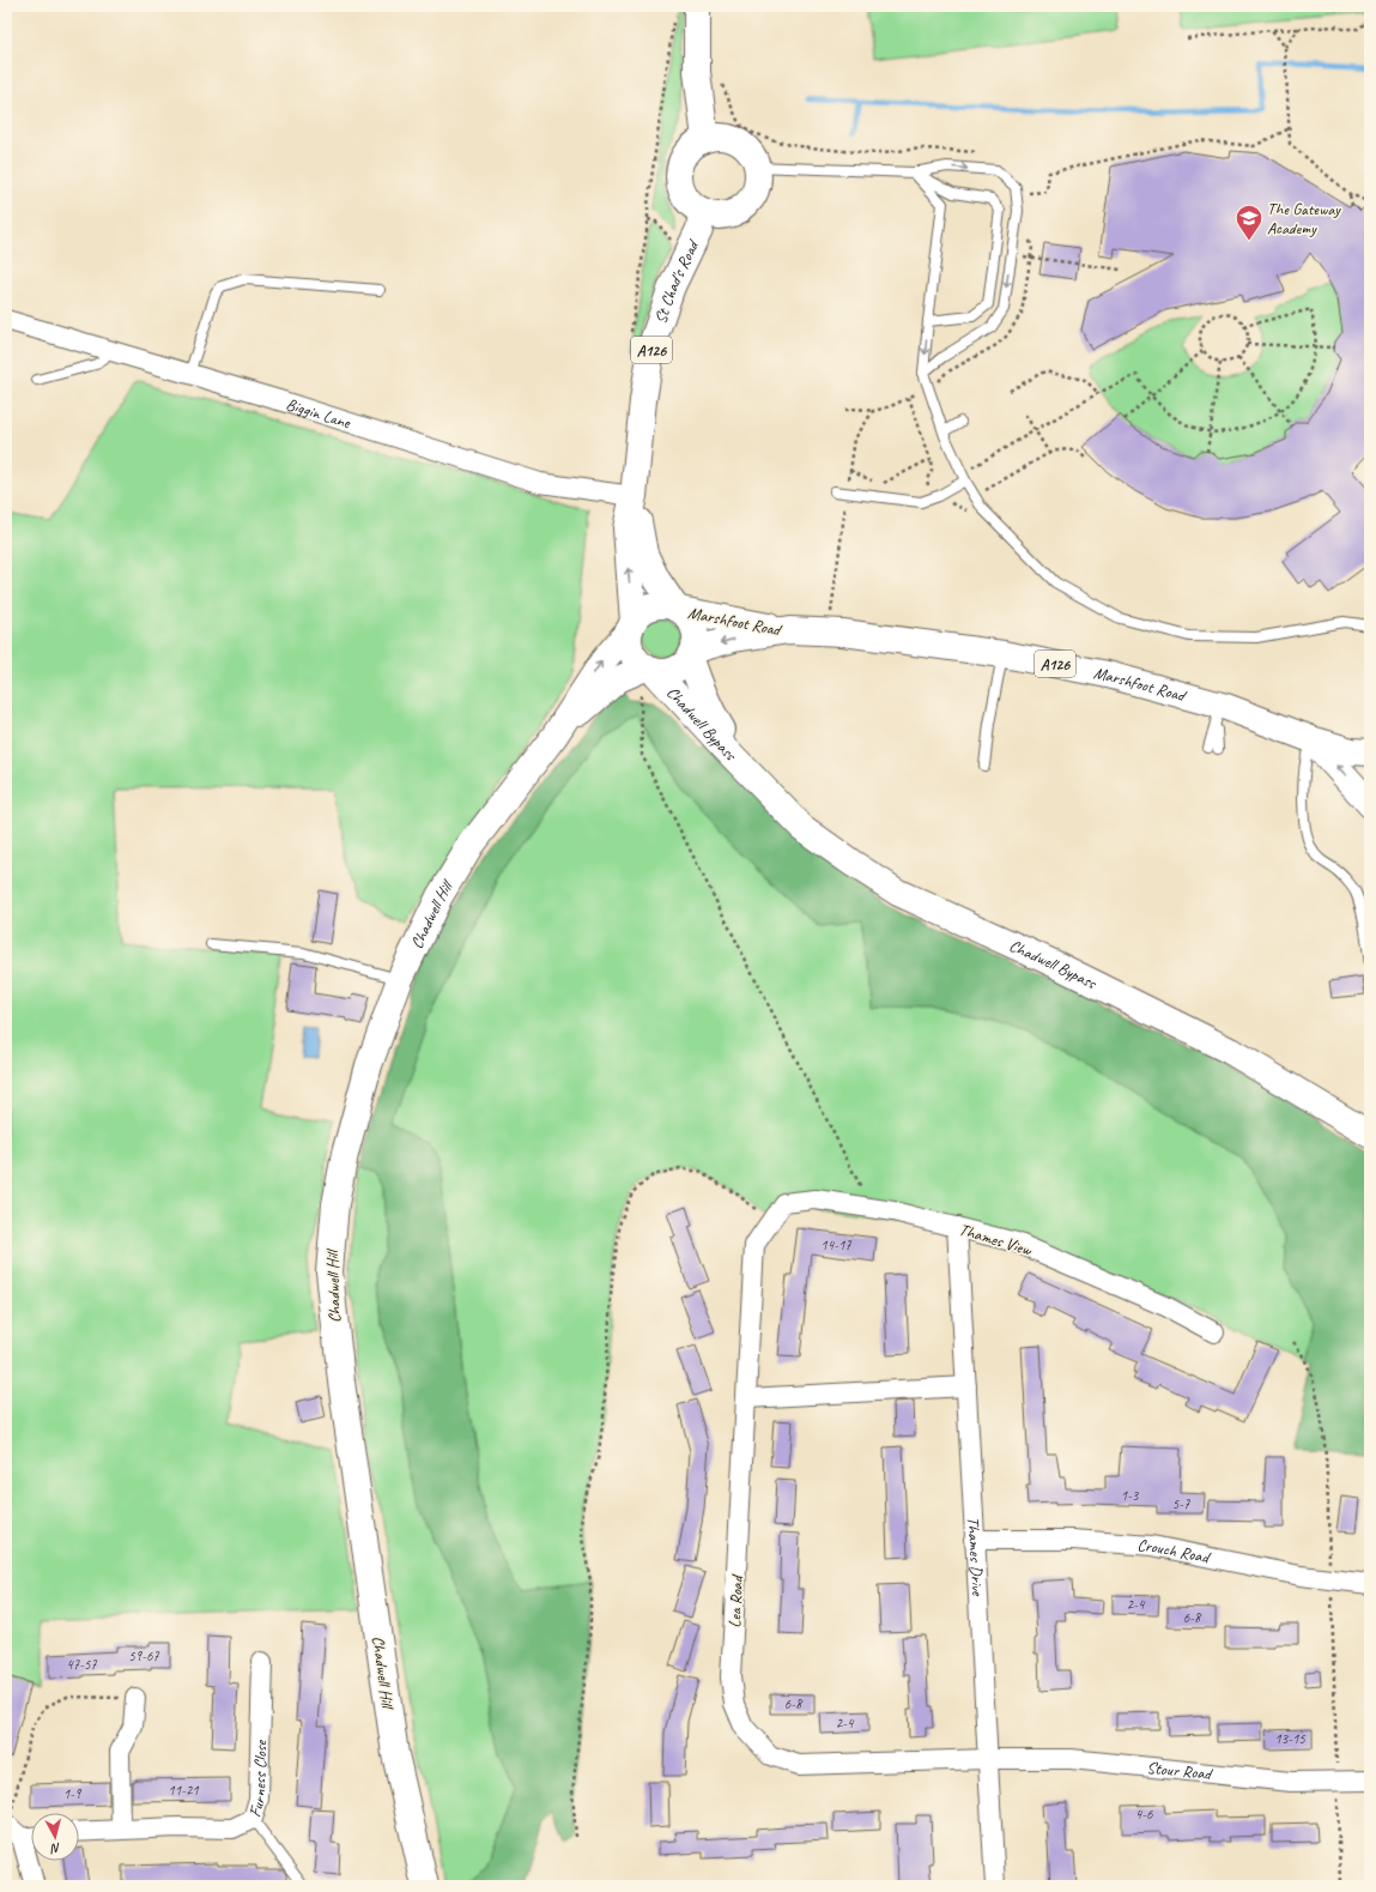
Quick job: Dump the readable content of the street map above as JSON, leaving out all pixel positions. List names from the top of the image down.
{
  "streets": {
    "main road": [
      "St Chad's Road",
      "A126",
      "Marshfoot Road",
      "Chadwell Bypass",
      "Chadwell Hill"
    ],
    "street": [
      "Biggin Lane",
      "Thames View",
      "Crouch Road",
      "Thames Drive",
      "Lea Road",
      "Stour Road",
      "Furness Close"
    ]
  },
  "crossings": [
    ["St Chad's Road", "Biggin Lane"],
    ["St Chad's Road", "Marshfoot Road"],
    ["St Chad's Road", "Chadwell Bypass"],
    ["St Chad's Road", "Chadwell Hill"],
    ["Marshfoot Road", "Chadwell Bypass"],
    ["Marshfoot Road", "Chadwell Hill"],
    ["Chadwell Bypass", "Chadwell Hill"],
    ["Thames View", "Thames Drive"],
    ["Thames View", "Lea Road"],
    ["Crouch Road", "Thames Drive"],
    ["Thames Drive", "Lea Road"],
    ["Thames Drive", "Stour Road"],
    ["Lea Road", "Stour Road"]
  ],
  "places": {
    "school or university": ["The Gateway Academy"]
  },
  "house_numbers": [
    "14-17",
    "1-3",
    "5-7",
    "2-4",
    "6-8",
    "59-67",
    "47-57",
    "6-8",
    "2-4",
    "13-15",
    "11-21",
    "1-9",
    "4-6"
  ],
  "north": "bottom"
}
